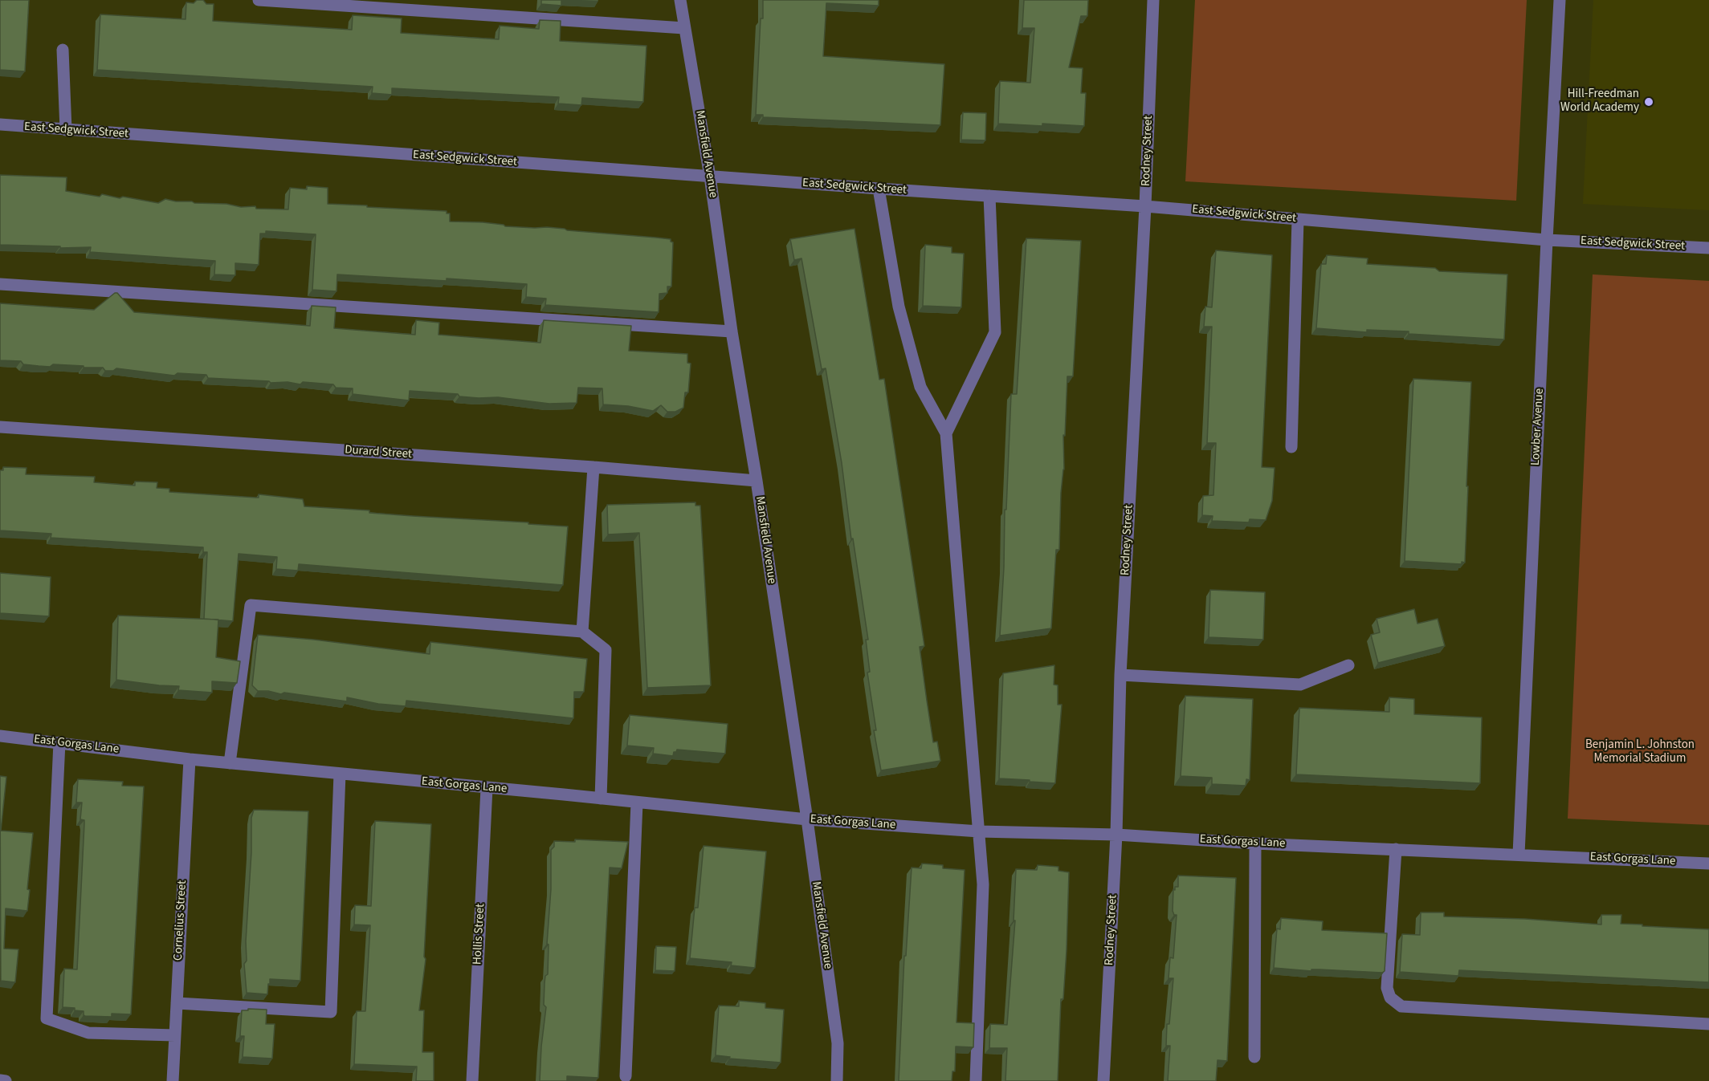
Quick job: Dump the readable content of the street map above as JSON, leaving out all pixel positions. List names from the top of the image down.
{
  "streets": {
    "street": [
      "East Sedgwick Street",
      "Rodney Street",
      "Mansfield Avenue",
      "Lowber Avenue",
      "Durard Street",
      "East Gorgas Lane",
      "Cornelius Street",
      "Hollis Street"
    ]
  },
  "crossings": [
    ["East Sedgwick Street", "Rodney Street"],
    ["East Sedgwick Street", "Mansfield Avenue"],
    ["East Sedgwick Street", "Lowber Avenue"],
    ["Rodney Street", "East Gorgas Lane"],
    ["Mansfield Avenue", "Durard Street"],
    ["Mansfield Avenue", "East Gorgas Lane"],
    ["Lowber Avenue", "East Gorgas Lane"],
    ["East Gorgas Lane", "Cornelius Street"],
    ["East Gorgas Lane", "Hollis Street"]
  ],
  "parks": ["Benjamin L. Johnston Memorial Stadium"],
  "places": ["Hill-Freedman World Academy"]
}
